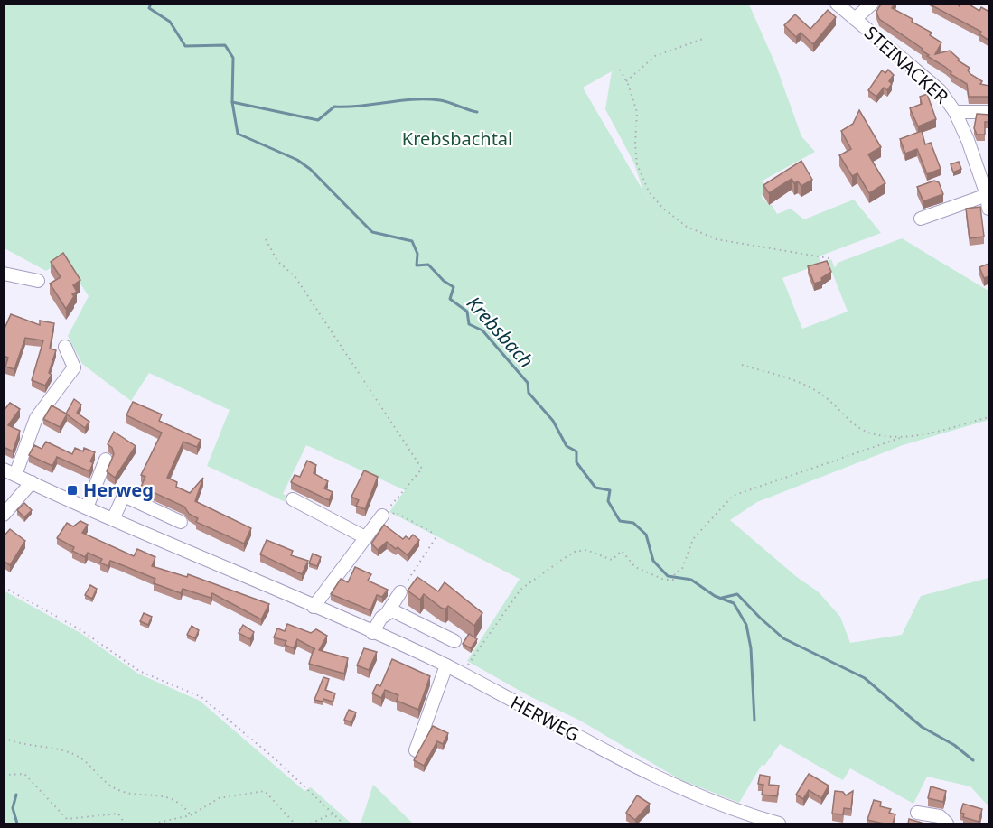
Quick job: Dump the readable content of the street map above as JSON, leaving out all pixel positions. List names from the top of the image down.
{
  "streets": {
    "street": ["STEINACKER", "HERWEG"]
  },
  "water": ["Krebsbach"],
  "parks": ["Krebsbachtal"],
  "places": {
    "transit": ["Herweg"]
  }
}
